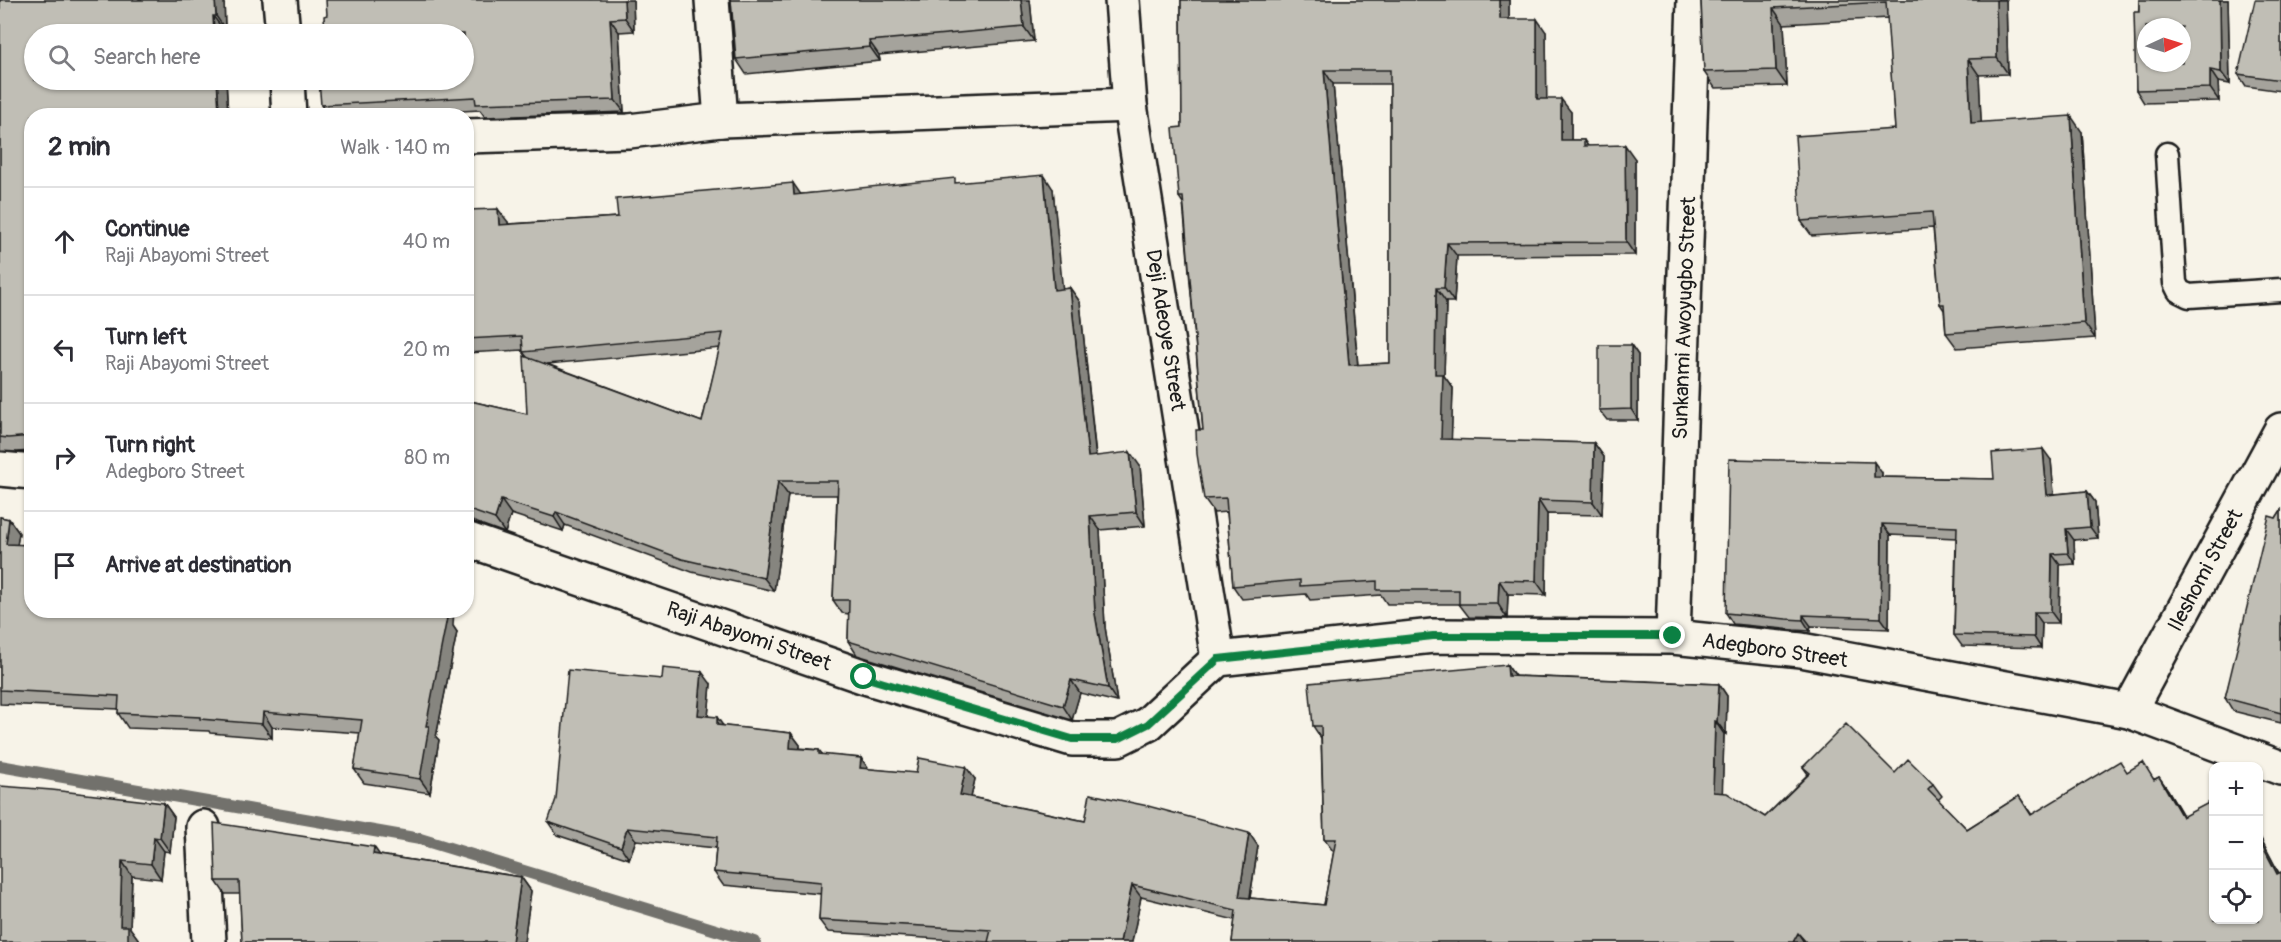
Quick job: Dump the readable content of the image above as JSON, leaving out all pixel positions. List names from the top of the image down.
{
  "streets": {
    "street": [
      "Sunkanmi Awoyugbo Street",
      "Deji Adeoye Street",
      "Ileshomi Street",
      "Raji Abayomi Street",
      "Adegboro Street"
    ]
  },
  "crossings": [
    ["Sunkanmi Awoyugbo Street", "Adegboro Street"],
    ["Deji Adeoye Street", "Raji Abayomi Street"],
    ["Deji Adeoye Street", "Adegboro Street"],
    ["Ileshomi Street", "Adegboro Street"],
    ["Raji Abayomi Street", "Adegboro Street"]
  ],
  "north": "right",
  "page": {
    "search": "Search here",
    "heading": ["2 min", "Walk · 140 m"],
    "list": [
      ["Continue", "Raji Abayomi Street", "40 m"],
      ["Turn left", "Raji Abayomi Street", "20 m"],
      ["Turn right", "Adegboro Street", "80 m"],
      "Arrive at destination"
    ],
    "map_buttons": ["+", "−"]
  }
}
